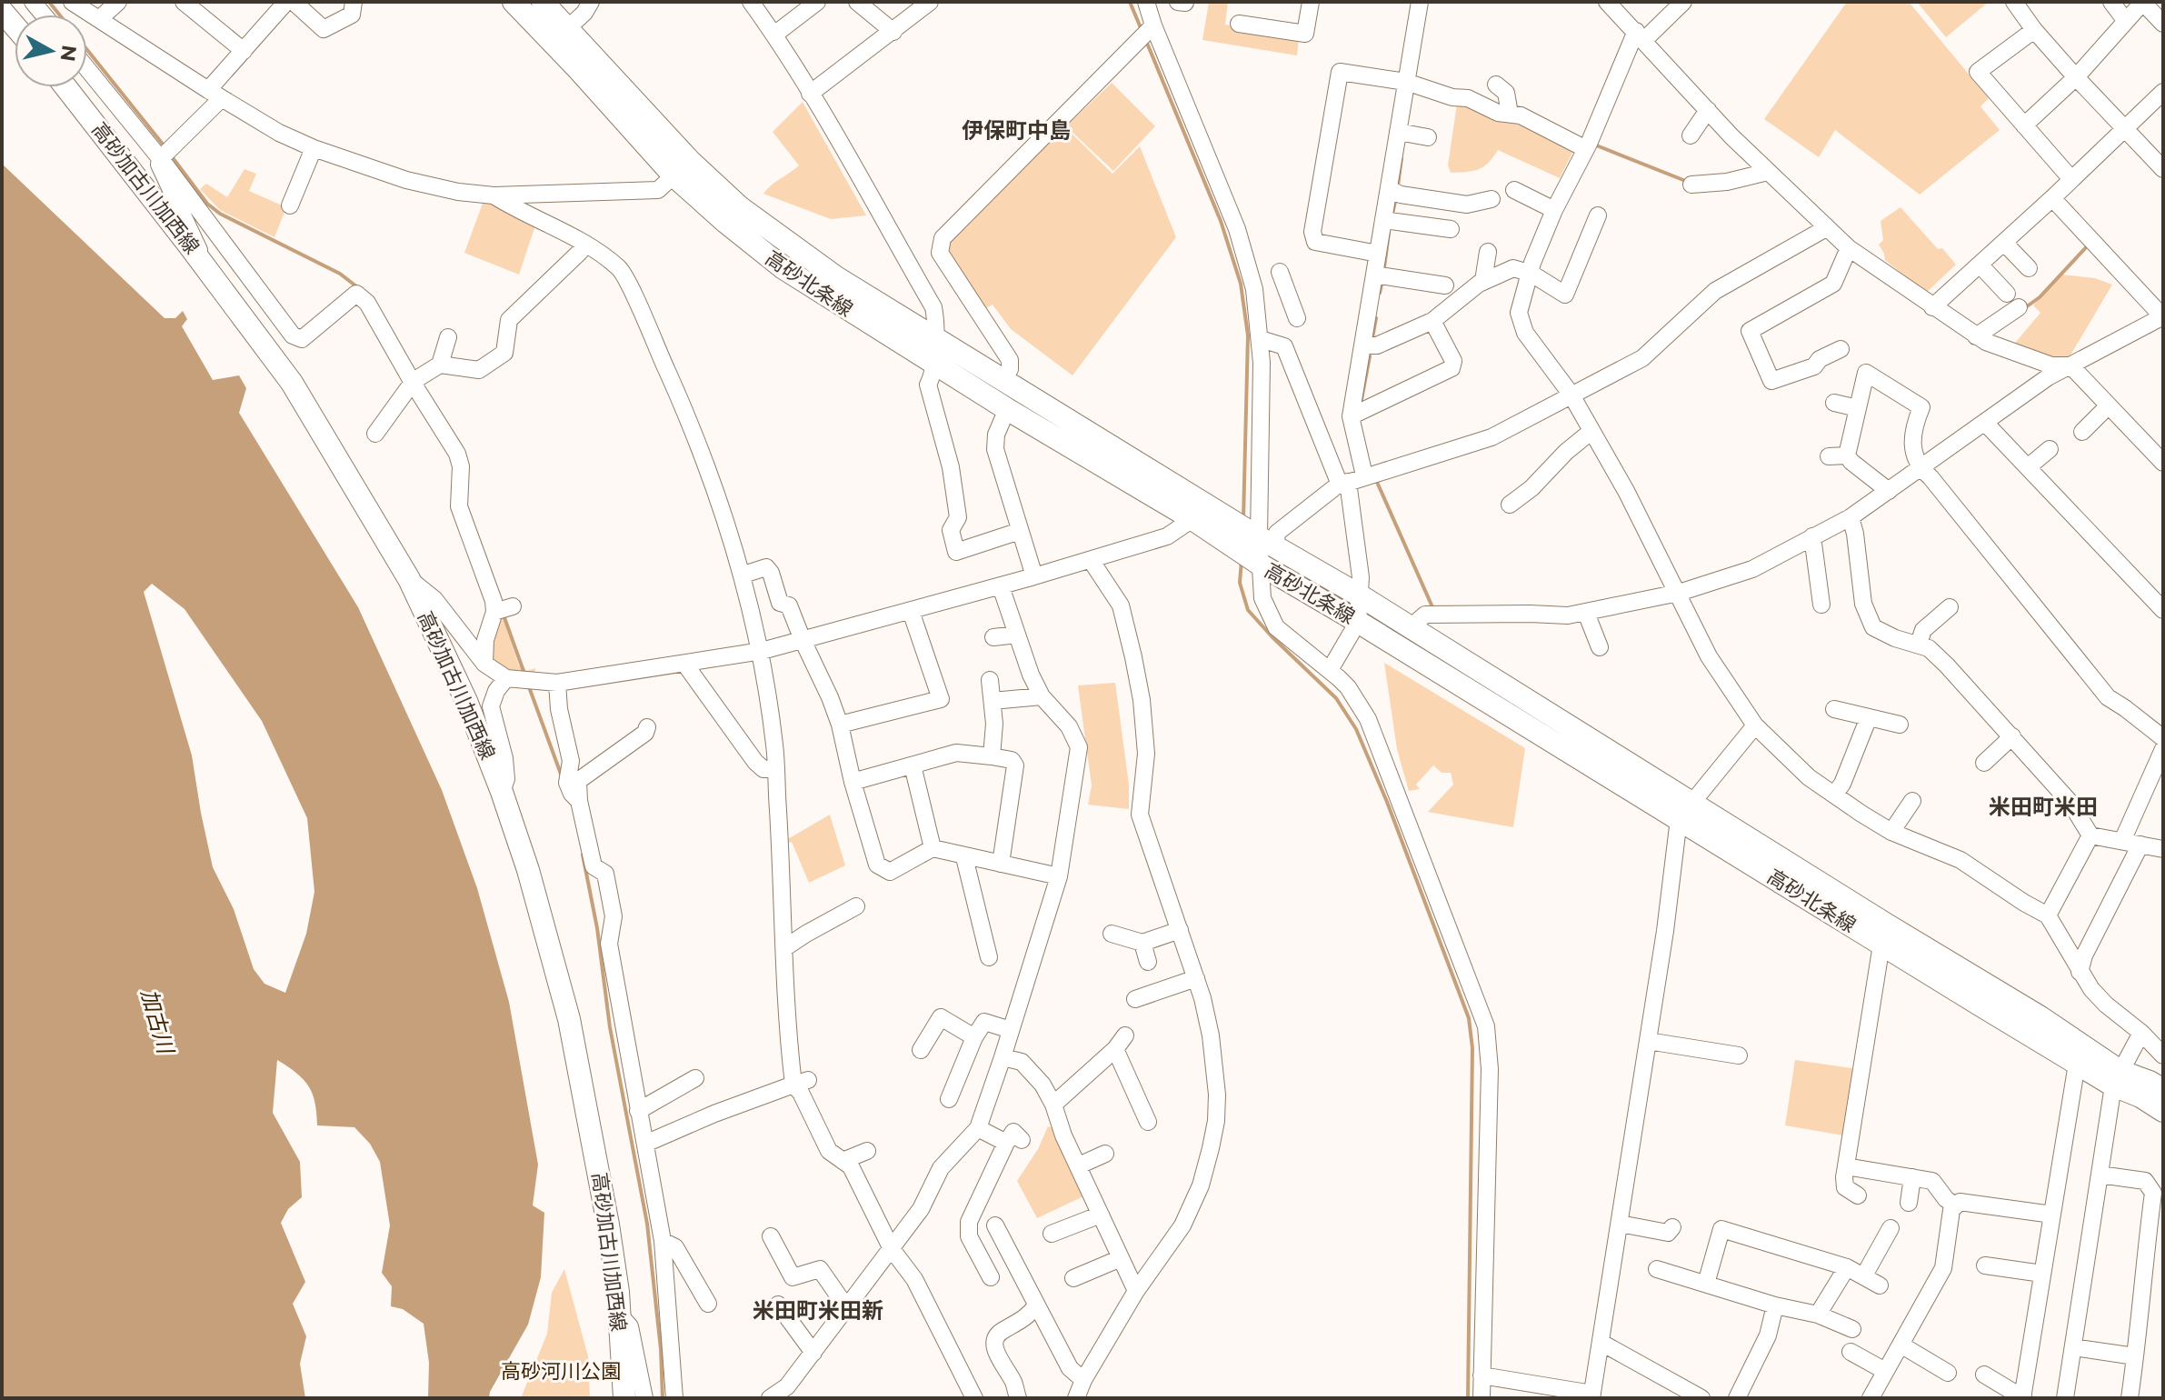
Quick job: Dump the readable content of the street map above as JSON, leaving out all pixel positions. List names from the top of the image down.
{
  "streets": {
    "main road": ["高砂加古川加西線", "高砂北条線"]
  },
  "districts": ["伊保町中島", "米田町米田", "米田町米田新"],
  "water": ["加古川"],
  "parks": ["高砂河川公園"],
  "north": "right"
}
